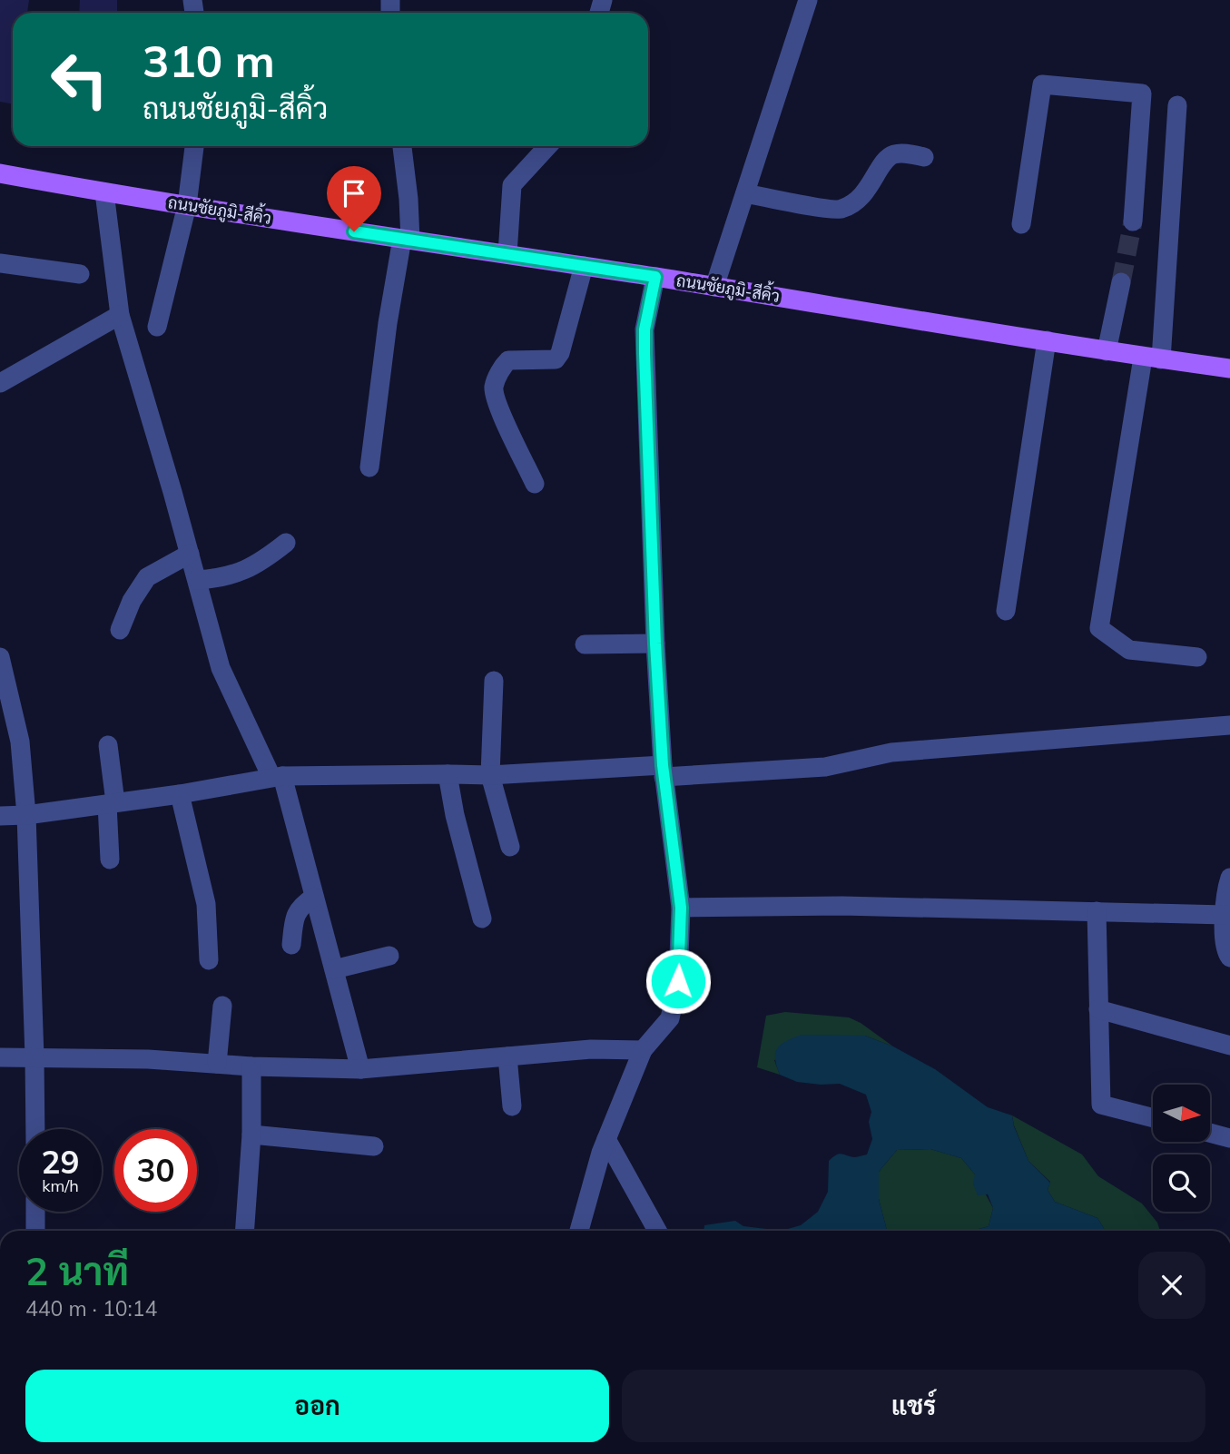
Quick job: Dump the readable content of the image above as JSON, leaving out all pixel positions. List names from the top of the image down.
{
  "streets": {
    "main road": ["ถนนชัยภูมิ-สีคิ้ว"]
  },
  "north": "right",
  "page": {
    "turn": ["310 m", "ถนนชัยภูมิ-สีคิ้ว"],
    "speed": "29 km/h",
    "limit": "30",
    "heading": ["2 นาที", "440 m · 10:14"],
    "buttons": ["ออก", "แชร์"]
  }
}
